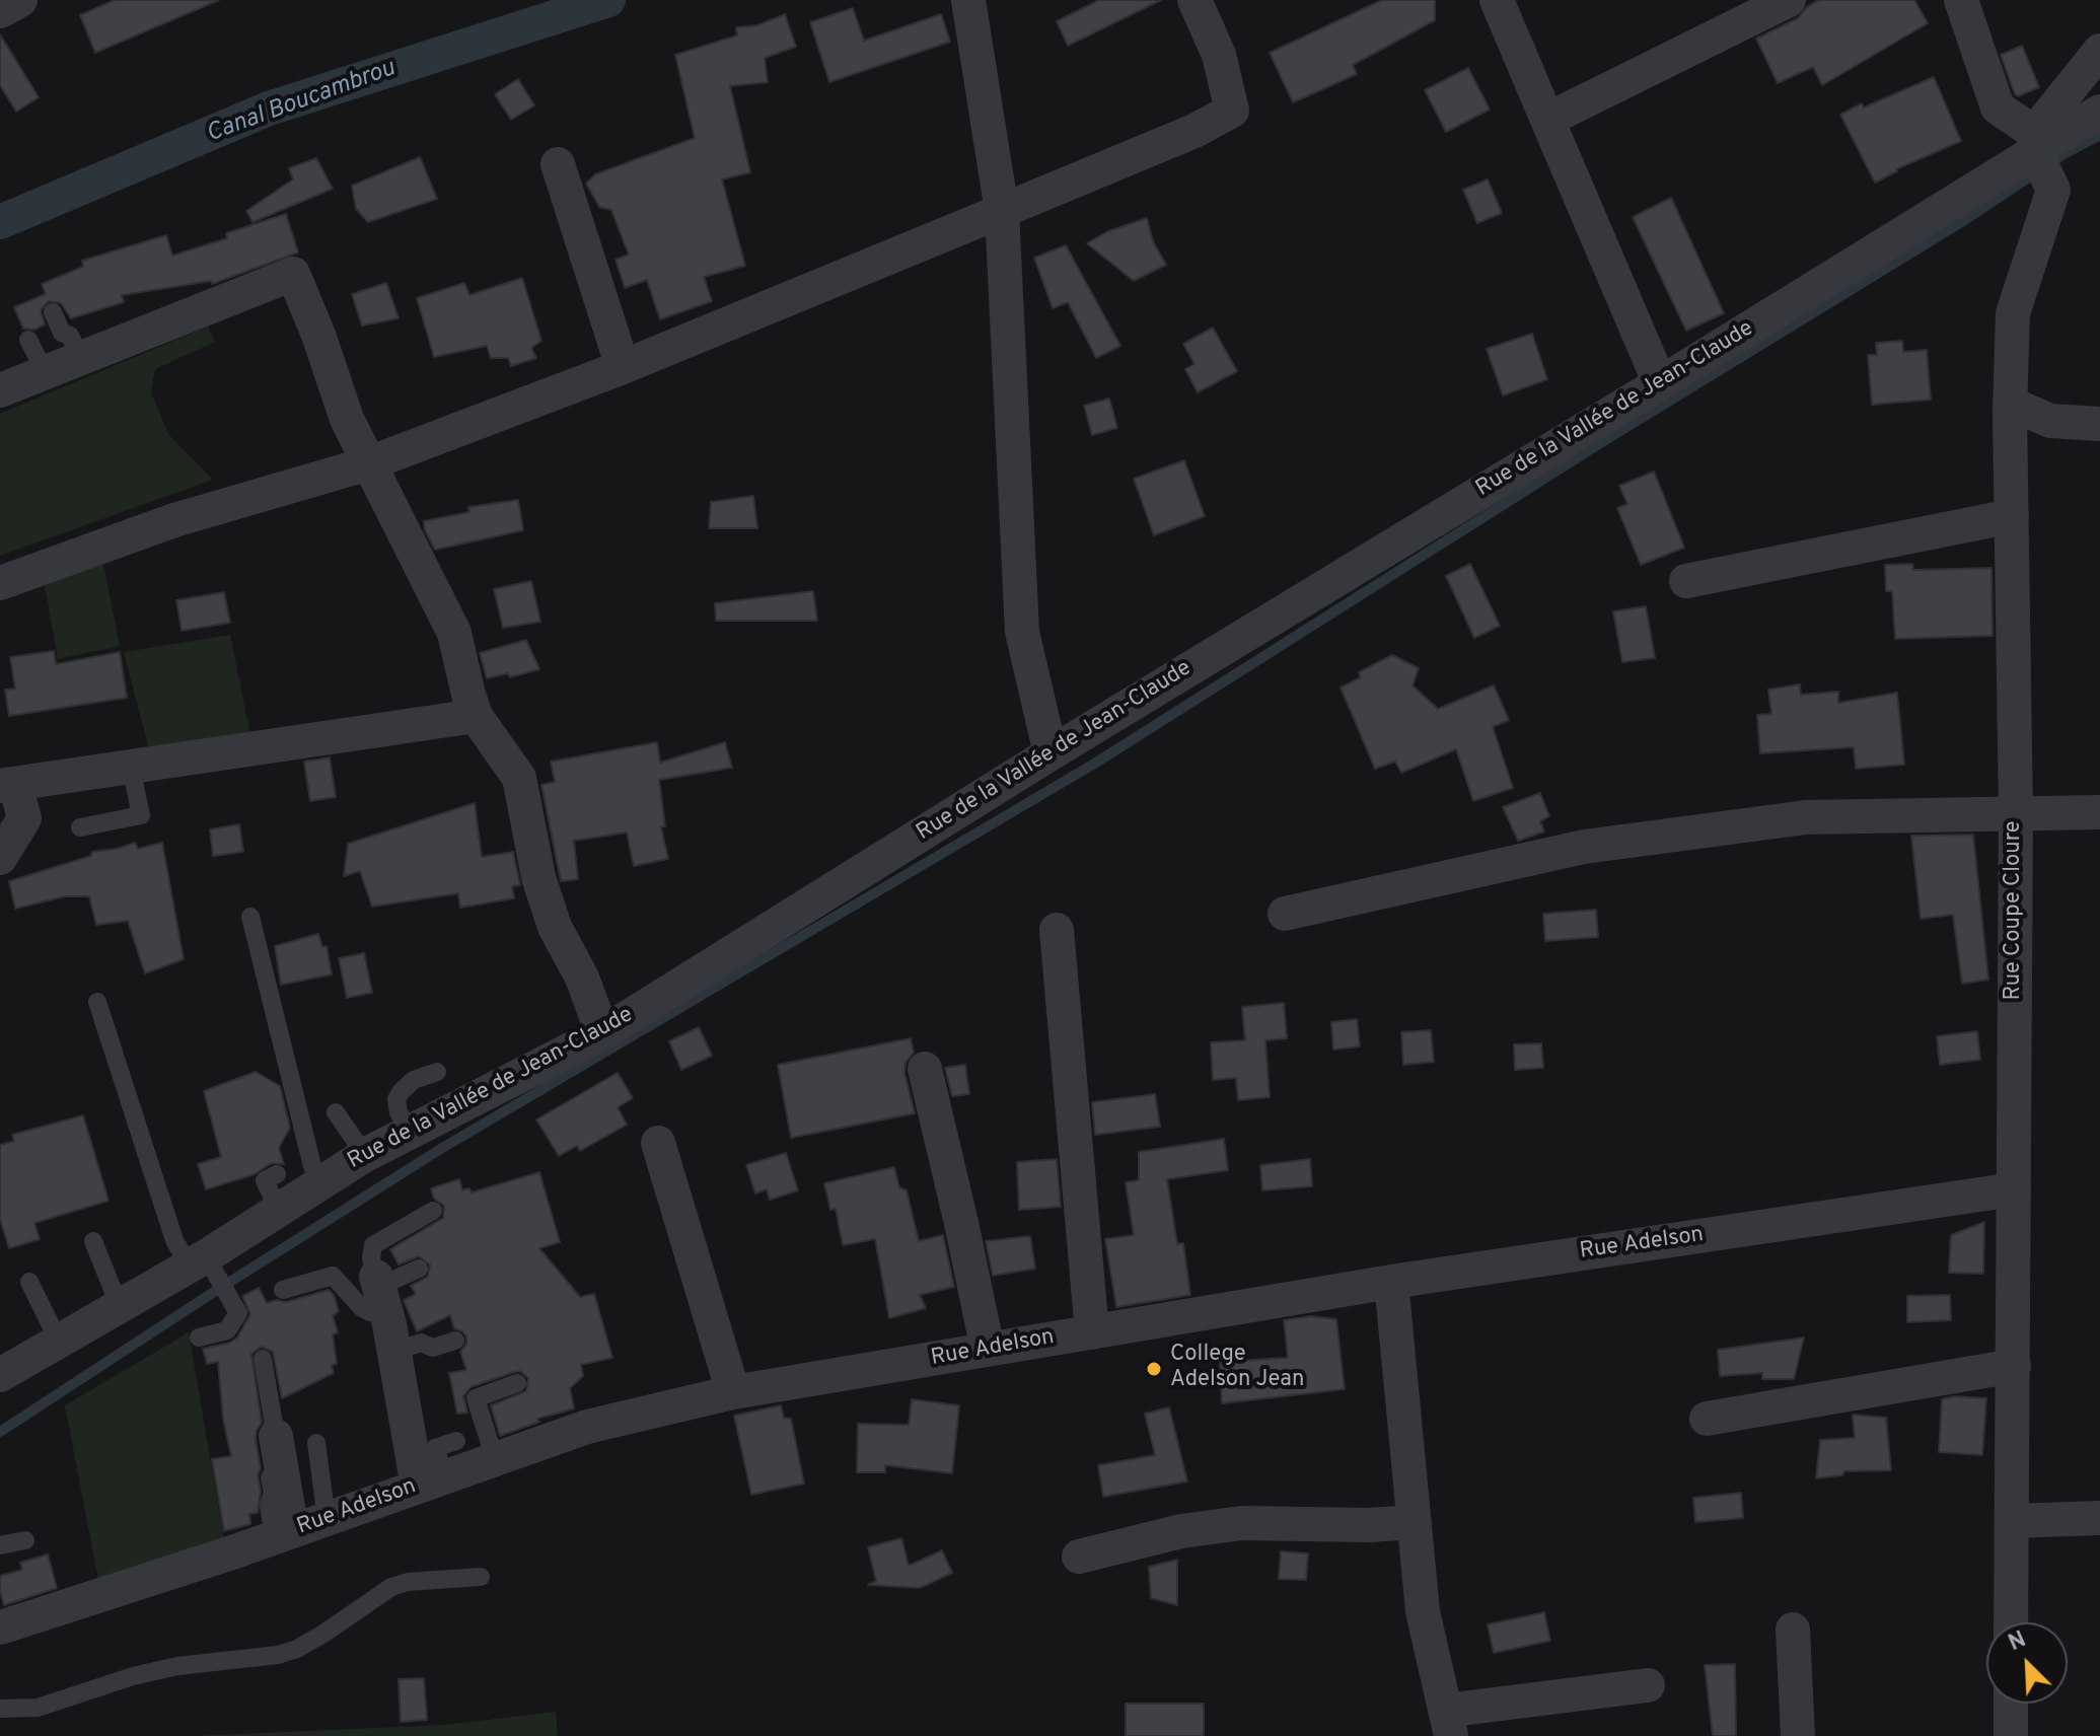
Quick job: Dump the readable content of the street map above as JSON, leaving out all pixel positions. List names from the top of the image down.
{
  "streets": {
    "street": ["Rue de la Vallée de Jean-Claude", "Rue Coupe Cloure", "Rue Adelson"]
  },
  "crossings": [
    ["Rue de la Vallée de Jean-Claude", "Rue Coupe Cloure"],
    ["Rue Coupe Cloure", "Rue Adelson"]
  ],
  "water": ["Canal Boucambrou"],
  "places": ["College Adelson Jean"],
  "north": "top left"
}
